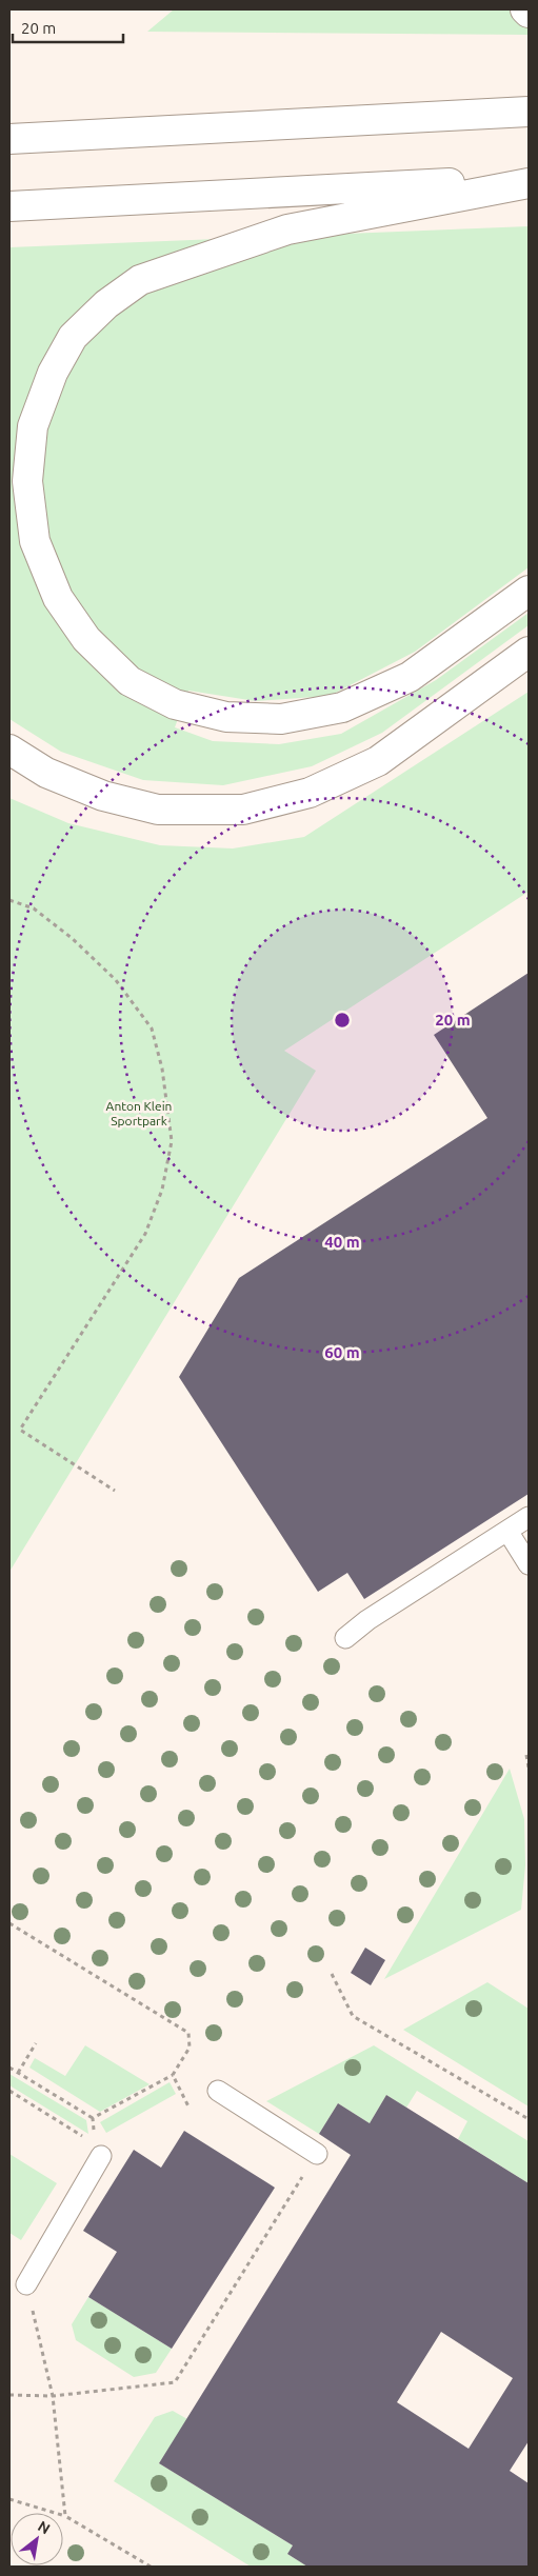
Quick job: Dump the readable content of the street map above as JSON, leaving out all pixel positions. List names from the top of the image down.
{
  "parks": ["Anton Klein Sportpark"],
  "scale_bar": "20 m",
  "north": "top right",
  "rings": ["20 m", "40 m", "60 m"]
}
